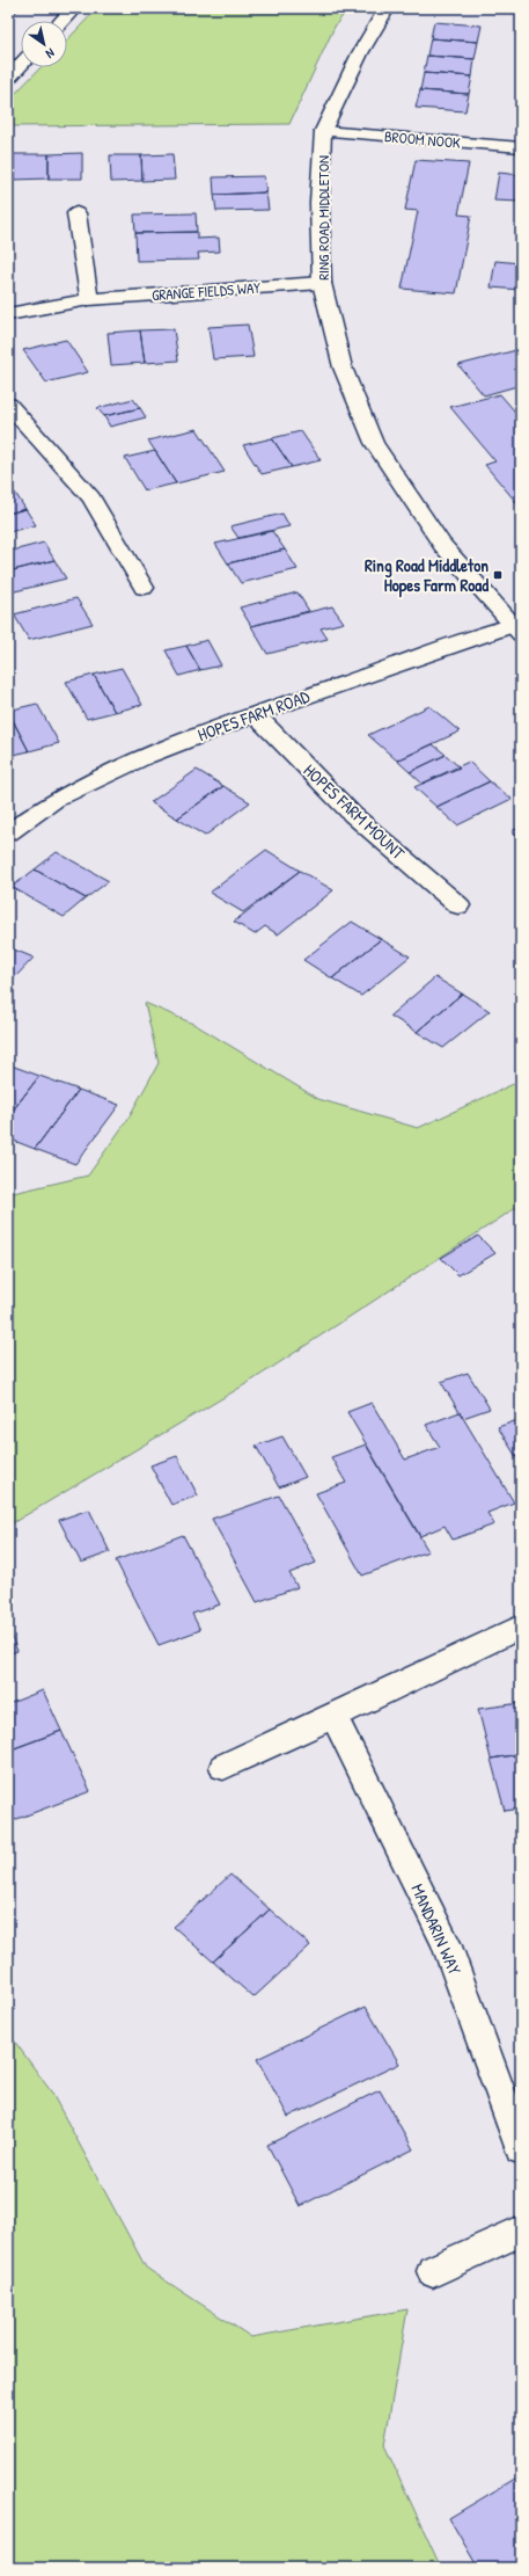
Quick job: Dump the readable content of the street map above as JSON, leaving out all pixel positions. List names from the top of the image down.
{
  "streets": {
    "street": [
      "BROOM NOOK",
      "RING ROAD MIDDLETON",
      "GRANGE FIELDS WAY",
      "HOPES FARM ROAD",
      "HOPES FARM MOUNT",
      "MANDARIN WAY"
    ]
  },
  "crossings": [
    ["BROOM NOOK", "RING ROAD MIDDLETON"],
    ["RING ROAD MIDDLETON", "GRANGE FIELDS WAY"],
    ["RING ROAD MIDDLETON", "HOPES FARM ROAD"],
    ["HOPES FARM ROAD", "HOPES FARM MOUNT"]
  ],
  "places": {
    "transit": ["Ring Road Middleton Hopes Farm Road"]
  },
  "north": "bottom right"
}
